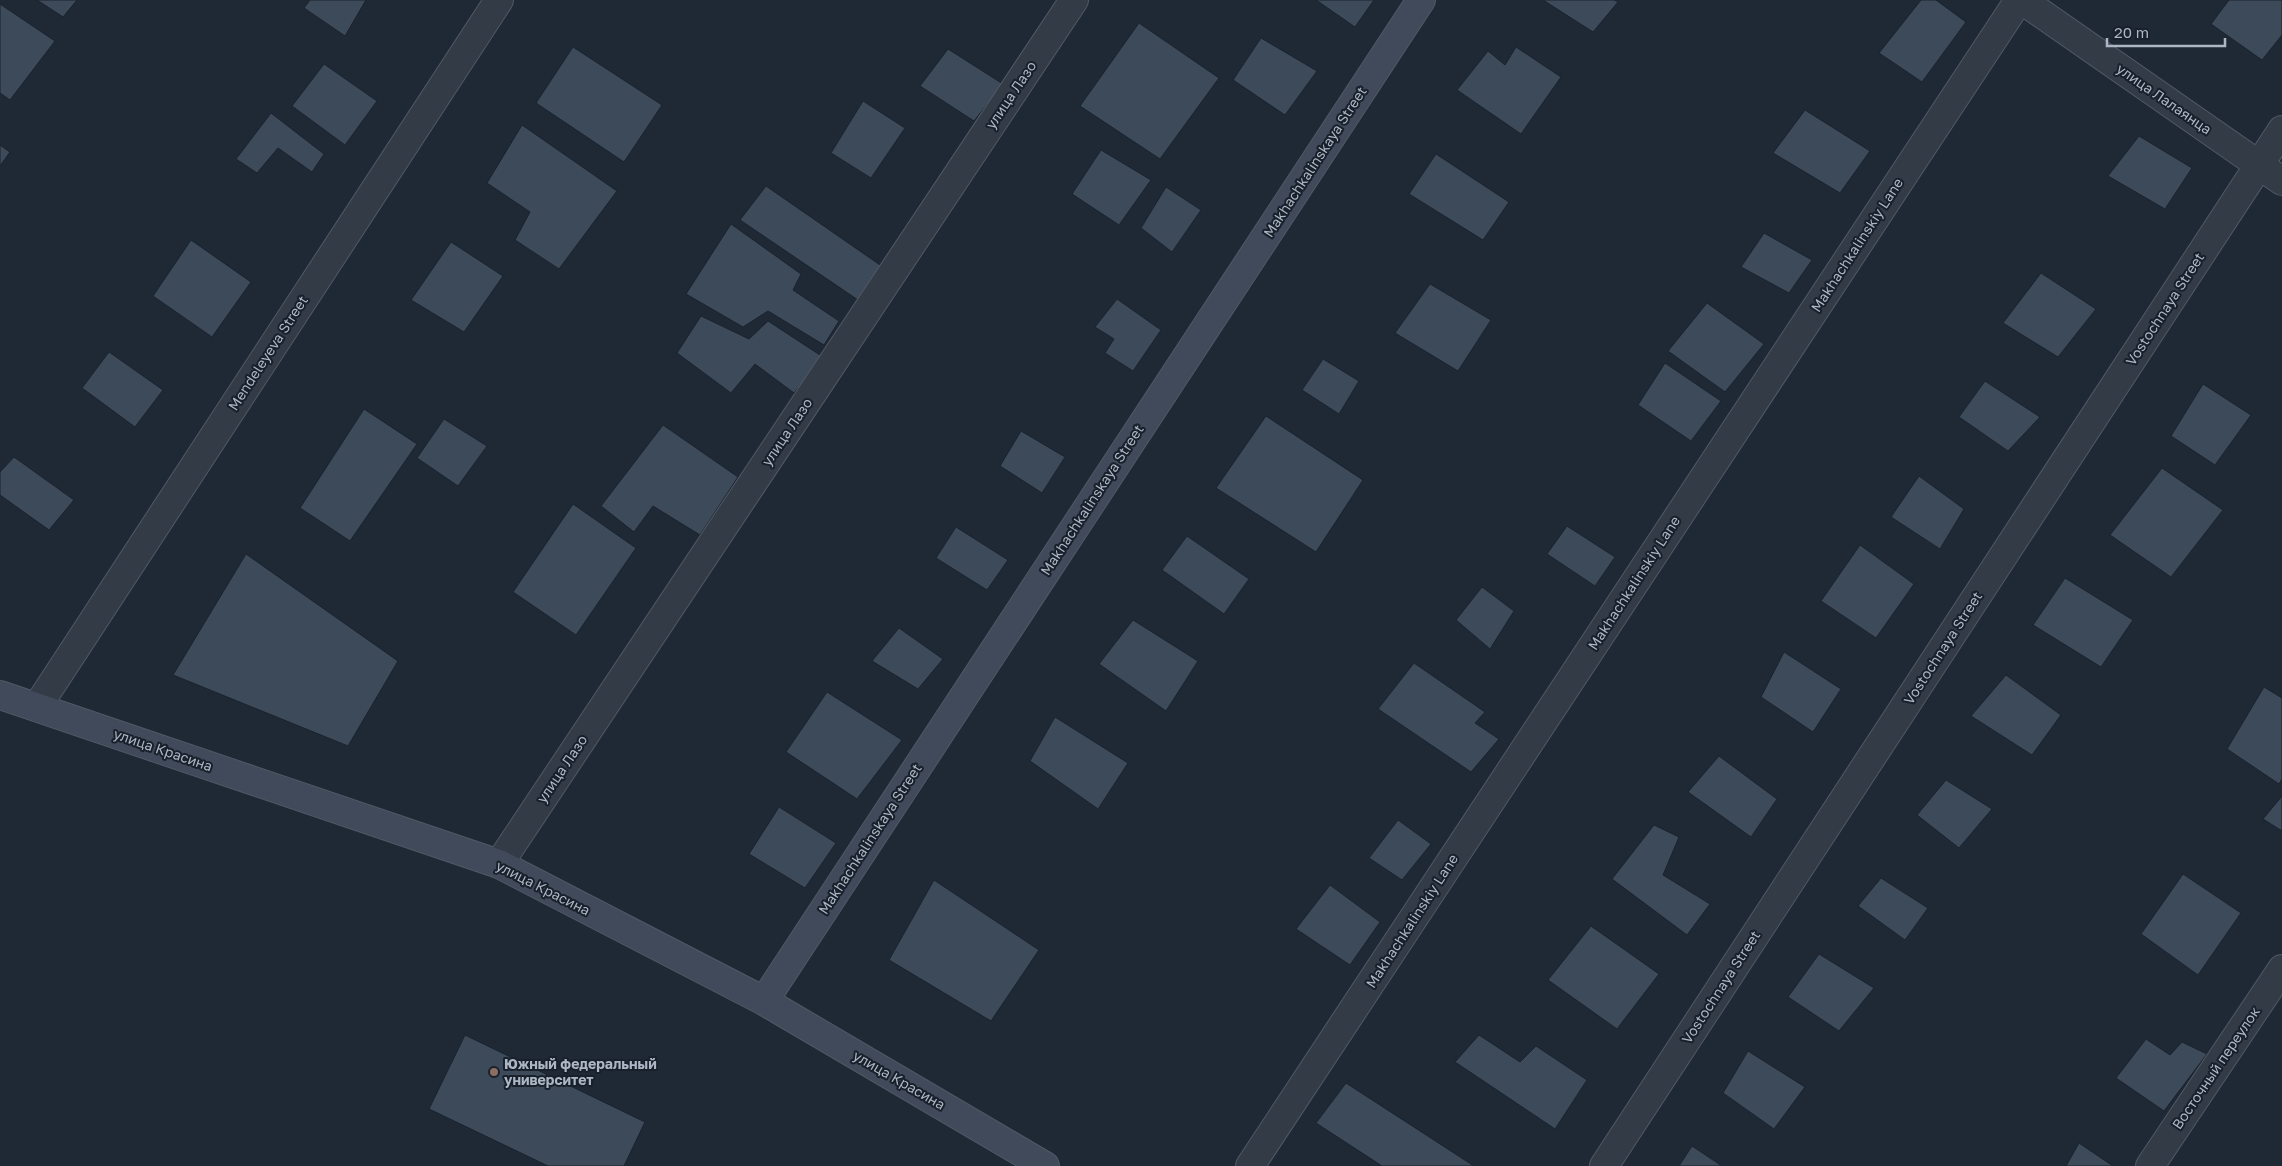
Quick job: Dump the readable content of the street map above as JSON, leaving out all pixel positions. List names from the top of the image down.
{
  "streets": {
    "street": [
      "улица Лазо",
      "улица Лалаянца",
      "Makhachkalinskaya Street",
      "Makhachkalinskiy Lane",
      "Vostochnaya Street",
      "Mendeleyeva Street",
      "улица Красина",
      "Восточный переулок"
    ]
  },
  "crossings": [
    ["улица Лазо", "улица Красина"],
    ["улица Лалаянца", "Makhachkalinskiy Lane"],
    ["улица Лалаянца", "Vostochnaya Street"],
    ["Makhachkalinskaya Street", "улица Красина"],
    ["Mendeleyeva Street", "улица Красина"]
  ],
  "places": ["Южный федеральный университет"],
  "scale_bar": "20 m"
}
